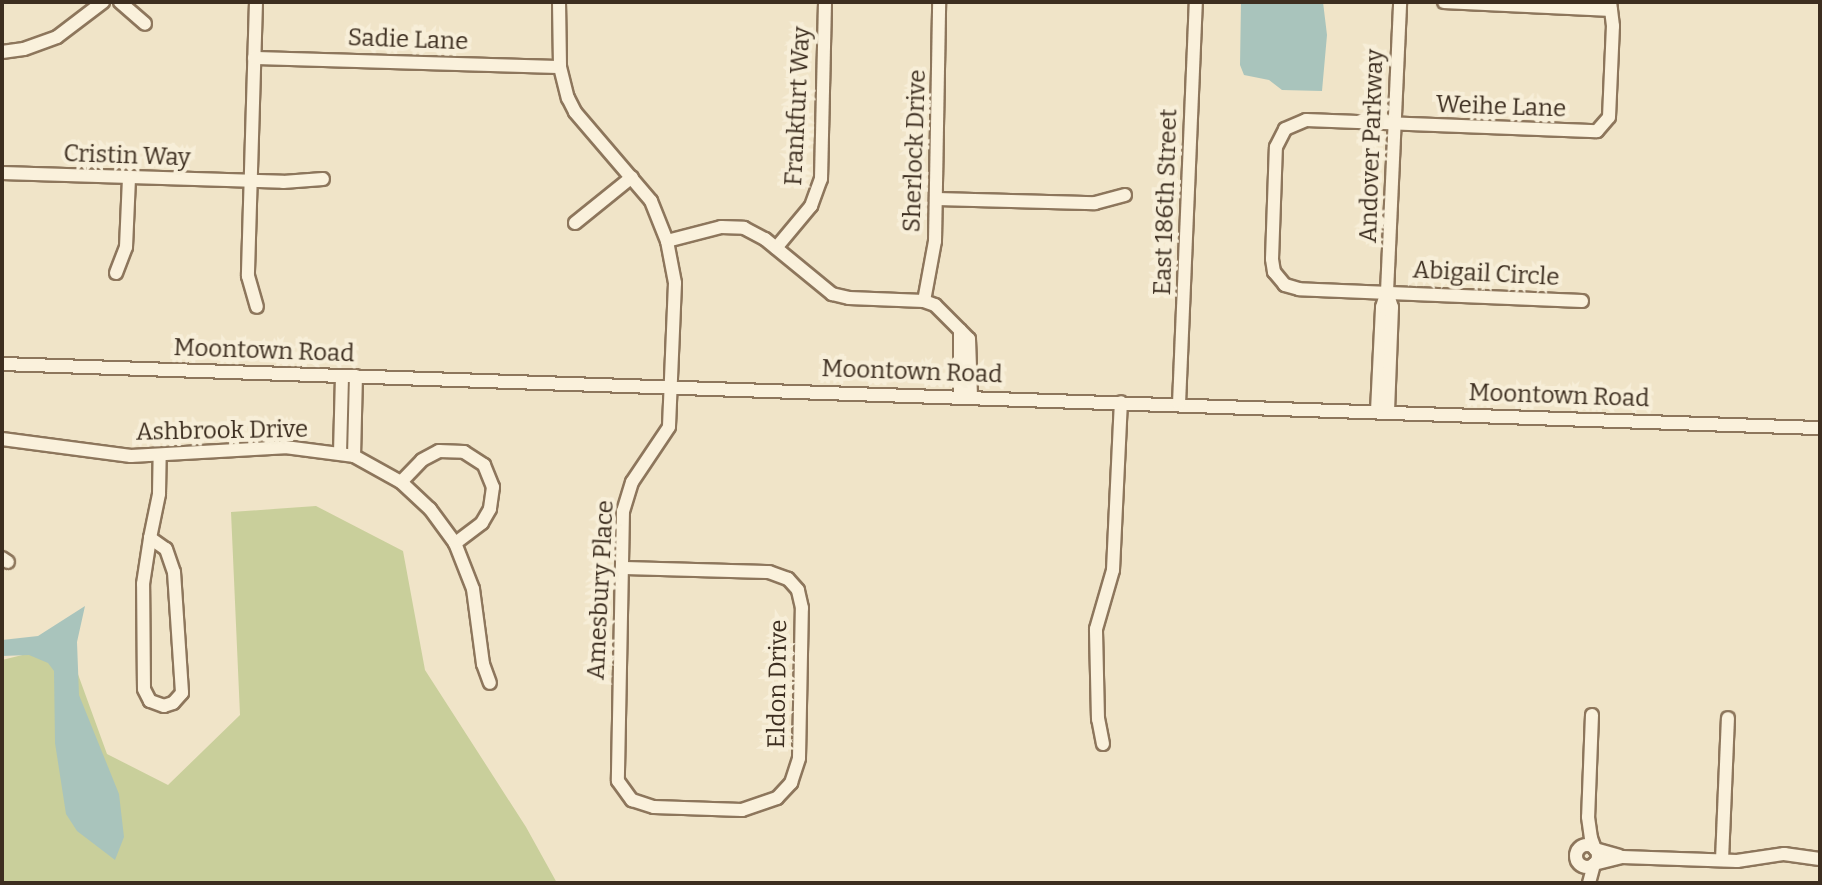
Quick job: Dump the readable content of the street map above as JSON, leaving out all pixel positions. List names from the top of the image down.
{
  "streets": {
    "street": [
      "Sadie Lane",
      "Frankfurt Way",
      "Weihe Lane",
      "Andover Parkway",
      "Sherlock Drive",
      "Cristin Way",
      "East 186th Street",
      "Abigail Circle",
      "Moontown Road",
      "Ashbrook Drive",
      "Amesbury Place",
      "Eldon Drive"
    ]
  },
  "crossings": [
    ["Sadie Lane", "Amesbury Place"],
    ["Weihe Lane", "Andover Parkway"],
    ["Weihe Lane", "Abigail Circle"],
    ["Andover Parkway", "Abigail Circle"],
    ["Andover Parkway", "Moontown Road"],
    ["East 186th Street", "Moontown Road"],
    ["Moontown Road", "Amesbury Place"],
    ["Amesbury Place", "Eldon Drive"]
  ]
}
